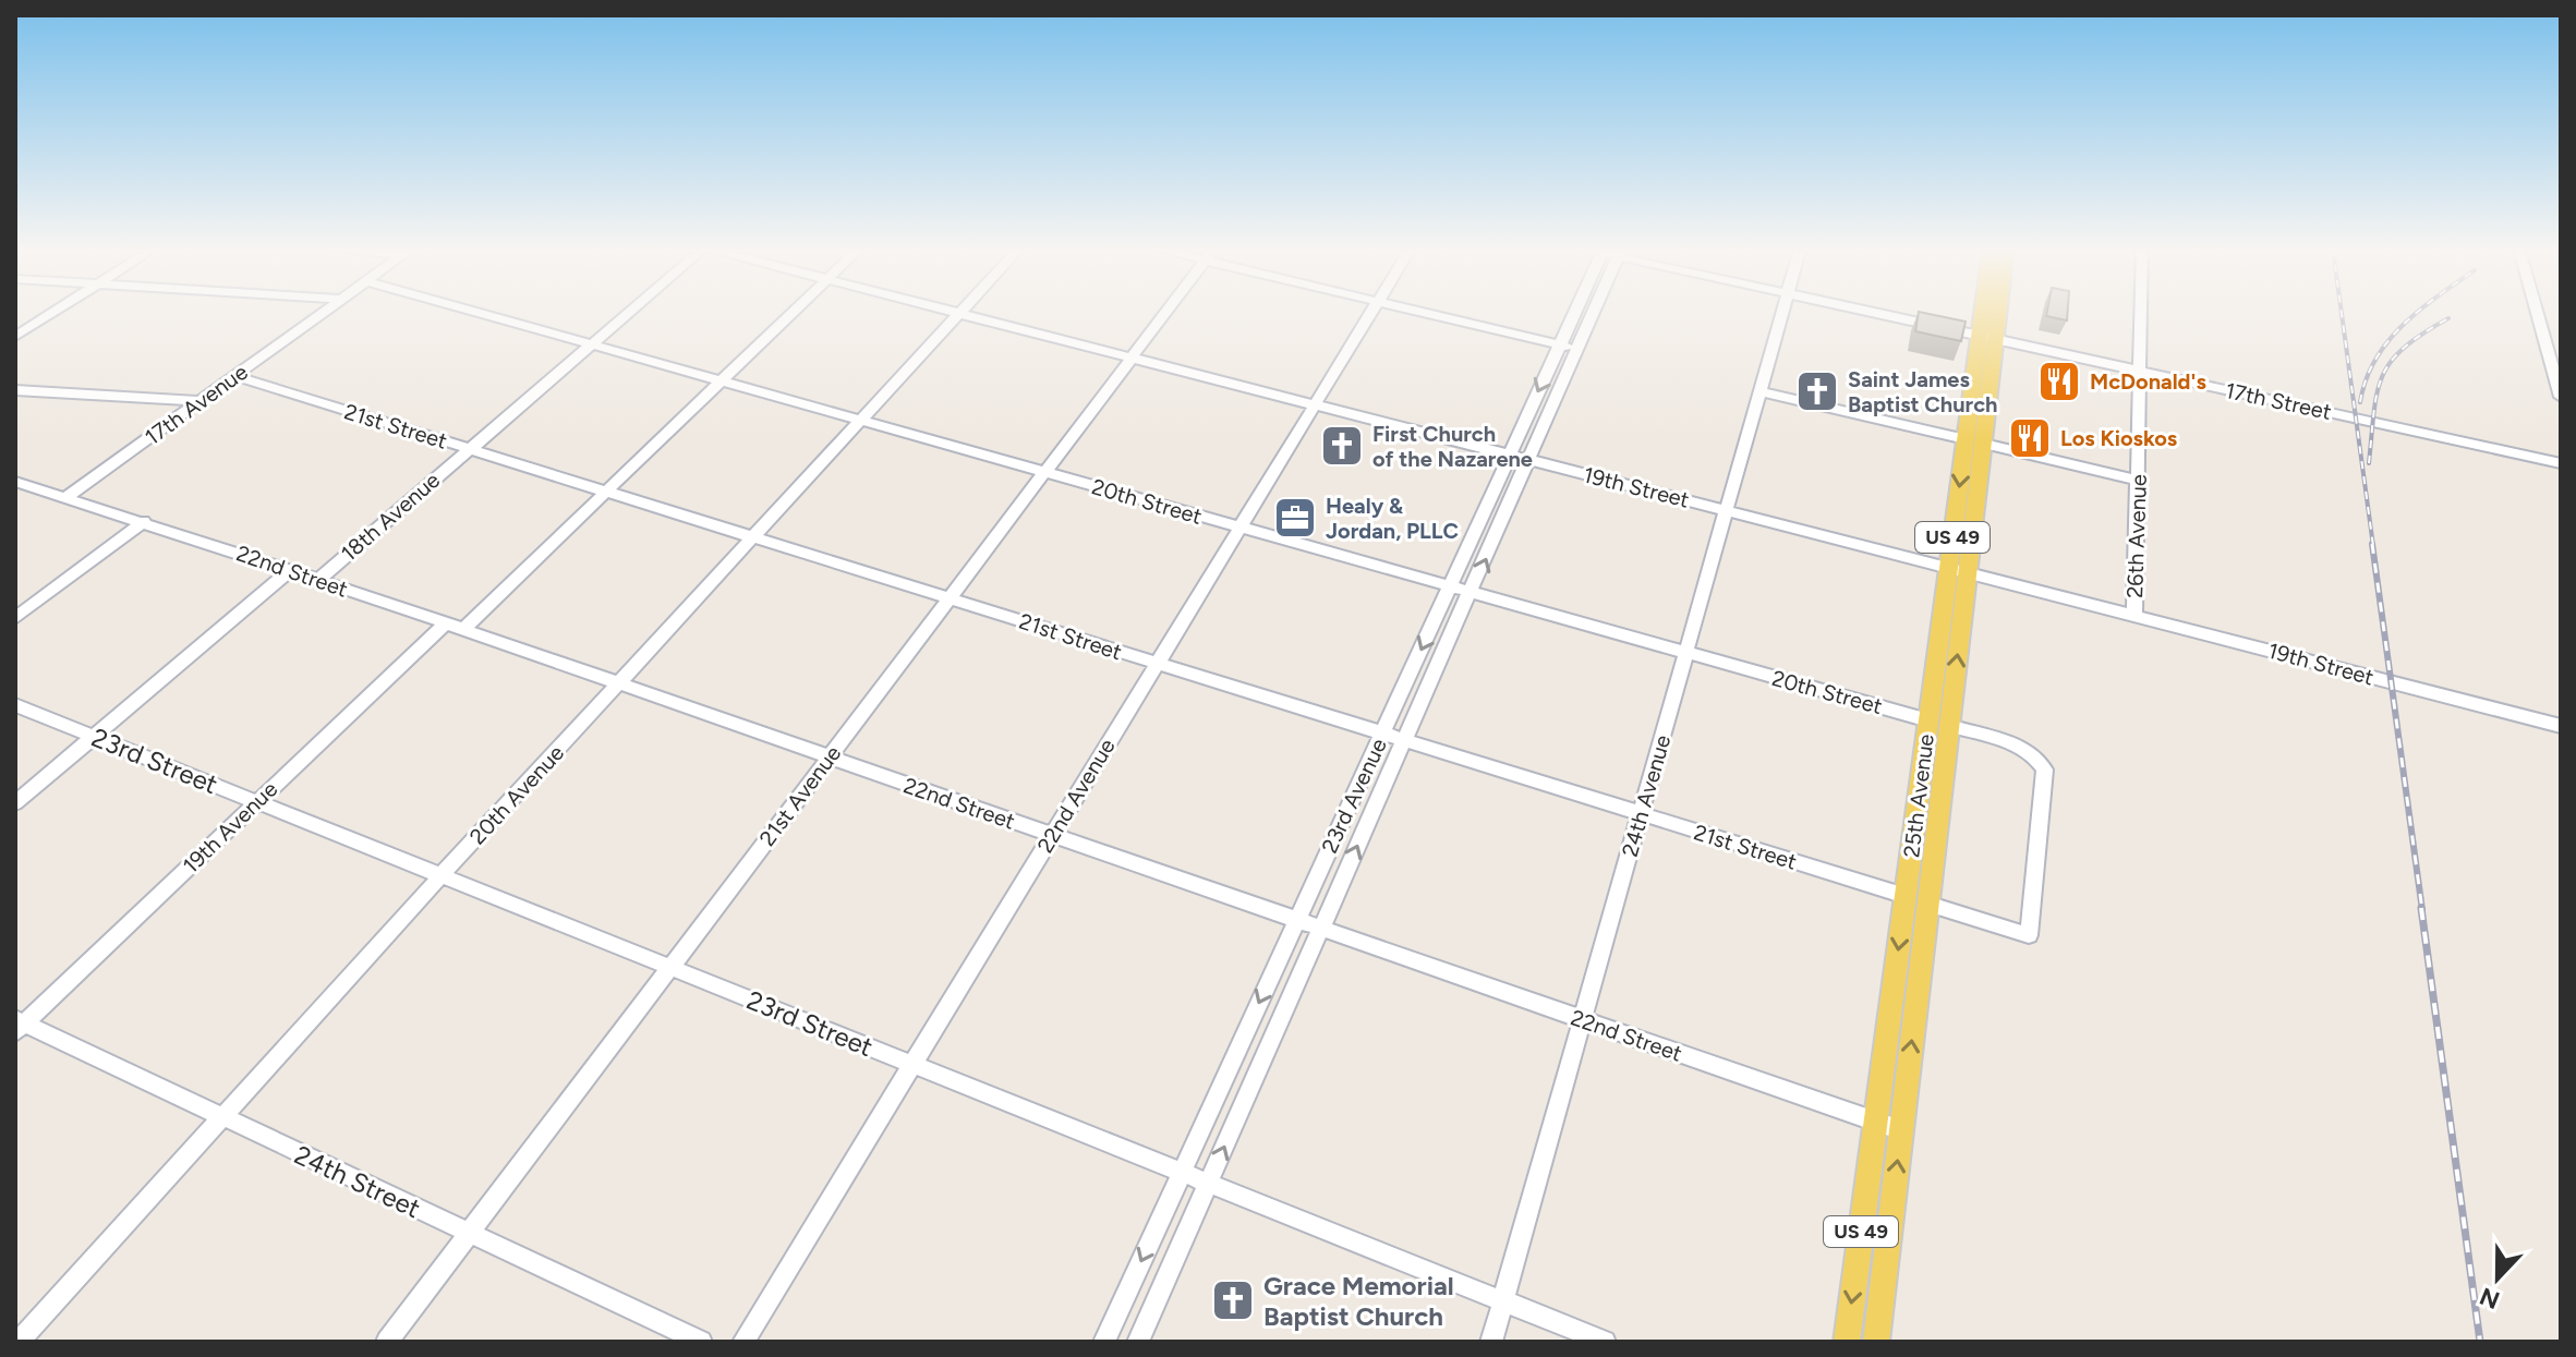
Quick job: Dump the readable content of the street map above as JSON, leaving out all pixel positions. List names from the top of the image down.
{
  "streets": {
    "main road": ["US 49", "25th Avenue"],
    "street": [
      "17th Street",
      "17th Avenue",
      "21st Street",
      "19th Street",
      "20th Street",
      "18th Avenue",
      "26th Avenue",
      "22nd Street",
      "23rd Street",
      "20th Avenue",
      "21st Avenue",
      "22nd Avenue",
      "23rd Avenue",
      "24th Avenue",
      "19th Avenue",
      "24th Street"
    ]
  },
  "crossings": [
    ["17th Street", "26th Avenue"],
    ["17th Street", "25th Avenue"],
    ["17th Avenue", "21st Street"],
    ["17th Avenue", "22nd Street"],
    ["21st Street", "20th Street"],
    ["21st Street", "18th Avenue"],
    ["21st Street", "20th Avenue"],
    ["21st Street", "21st Avenue"],
    ["21st Street", "22nd Avenue"],
    ["21st Street", "23rd Avenue"],
    ["21st Street", "24th Avenue"],
    ["21st Street", "25th Avenue"],
    ["19th Street", "26th Avenue"],
    ["19th Street", "20th Avenue"],
    ["19th Street", "21st Avenue"],
    ["19th Street", "22nd Avenue"],
    ["19th Street", "23rd Avenue"],
    ["19th Street", "24th Avenue"],
    ["19th Street", "25th Avenue"],
    ["20th Street", "18th Avenue"],
    ["20th Street", "20th Avenue"],
    ["20th Street", "21st Avenue"],
    ["20th Street", "22nd Avenue"],
    ["20th Street", "23rd Avenue"],
    ["20th Street", "24th Avenue"],
    ["20th Street", "25th Avenue"],
    ["18th Avenue", "22nd Street"],
    ["22nd Street", "20th Avenue"],
    ["22nd Street", "21st Avenue"],
    ["22nd Street", "22nd Avenue"],
    ["22nd Street", "23rd Avenue"],
    ["22nd Street", "24th Avenue"],
    ["22nd Street", "25th Avenue"],
    ["22nd Street", "19th Avenue"],
    ["23rd Street", "20th Avenue"],
    ["23rd Street", "21st Avenue"],
    ["23rd Street", "22nd Avenue"],
    ["23rd Street", "23rd Avenue"],
    ["23rd Street", "24th Avenue"],
    ["23rd Street", "19th Avenue"],
    ["20th Avenue", "24th Street"],
    ["21st Avenue", "24th Street"],
    ["19th Avenue", "24th Street"]
  ],
  "places": {
    "restaurant": ["McDonald's", "Los Kioskos"],
    "church": ["Saint James Baptist Church", "First Church of the Nazarene", "Grace Memorial Baptist Church"],
    "office": ["Healy & Jordan, PLLC"]
  },
  "north": "bottom"
}
